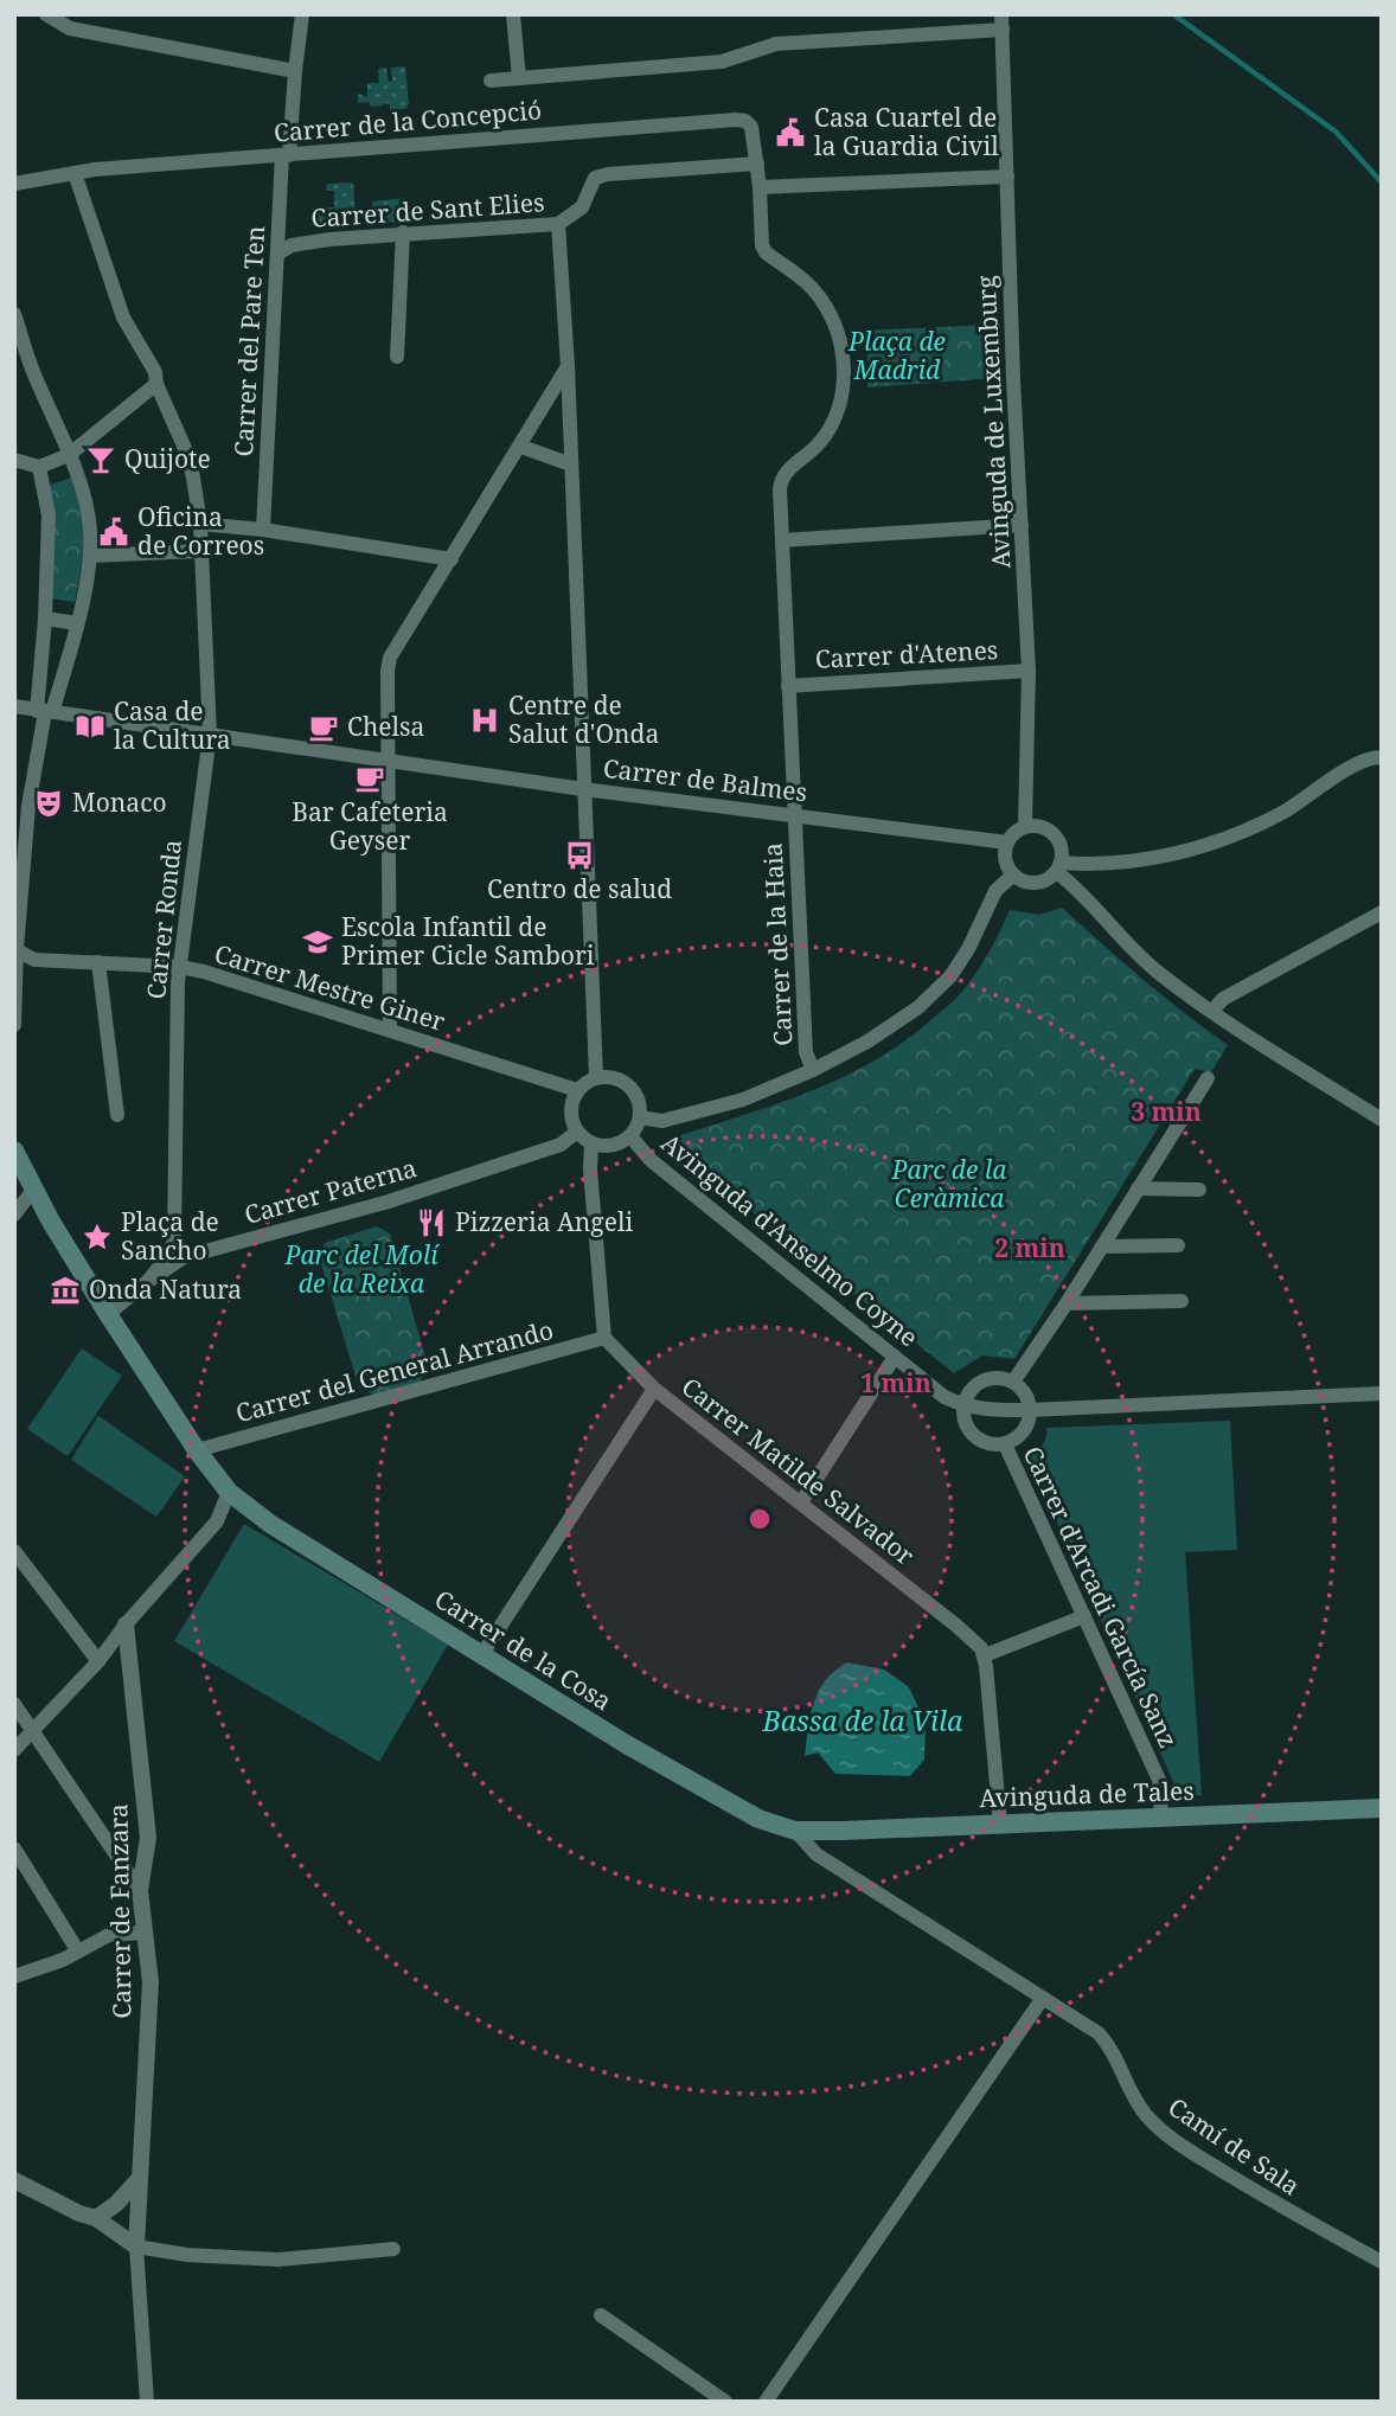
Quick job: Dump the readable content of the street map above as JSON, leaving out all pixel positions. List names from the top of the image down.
{
  "streets": {
    "main road": ["Carrer de la Cosa", "Avinguda de Tales"],
    "street": [
      "Carrer de la Concepció",
      "Carrer de Sant Elies",
      "Carrer del Pare Ten",
      "Avinguda de Luxemburg",
      "Carrer d'Atenes",
      "Carrer de Balmes",
      "Carrer Ronda",
      "Carrer de la Haia",
      "Carrer Mestre Giner",
      "Carrer Paterna",
      "Avinguda d'Anselmo Coyne",
      "Carrer del General Arrando",
      "Carrer Matilde Salvador",
      "Carrer d'Arcadi García Sanz",
      "Carrer de Fanzara",
      "Camí de Sala"
    ]
  },
  "crossings": [
    ["Carrer de la Concepció", "Carrer del Pare Ten"],
    ["Carrer de la Concepció", "Carrer Ronda"],
    ["Carrer de la Concepció", "Carrer de la Haia"],
    ["Carrer de Sant Elies", "Carrer del Pare Ten"],
    ["Carrer de Sant Elies", "Carrer de la Haia"],
    ["Avinguda de Luxemburg", "Carrer d'Atenes"],
    ["Avinguda de Luxemburg", "Carrer de Balmes"],
    ["Carrer d'Atenes", "Carrer de la Haia"],
    ["Carrer de Balmes", "Carrer Ronda"],
    ["Carrer de Balmes", "Carrer de la Haia"],
    ["Carrer Ronda", "Carrer Mestre Giner"],
    ["Carrer Ronda", "Carrer Paterna"],
    ["Carrer Mestre Giner", "Carrer Paterna"],
    ["Carrer Mestre Giner", "Avinguda d'Anselmo Coyne"],
    ["Carrer Paterna", "Avinguda d'Anselmo Coyne"],
    ["Carrer Paterna", "Carrer de la Cosa"],
    ["Avinguda d'Anselmo Coyne", "Carrer d'Arcadi García Sanz"],
    ["Carrer del General Arrando", "Carrer Matilde Salvador"],
    ["Carrer del General Arrando", "Carrer de la Cosa"],
    ["Carrer d'Arcadi García Sanz", "Avinguda de Tales"],
    ["Carrer de la Cosa", "Avinguda de Tales"],
    ["Carrer de la Cosa", "Camí de Sala"]
  ],
  "water": ["Bassa de la Vila"],
  "parks": ["Plaça de Madrid", "Parc de la Ceràmica", "Parc del Molí de la Reixa"],
  "places": {
    "public building": ["Casa Cuartel de la Guardia Civil", "Oficina de Correos"],
    "bar": ["Quijote"],
    "hospital": ["Centre de Salut d'Onda"],
    "library": ["Casa de la Cultura"],
    "cafe": ["Chelsa", "Bar Cafeteria Geyser"],
    "theatre": ["Monaco"],
    "bus stop": ["Centro de salud"],
    "school or university": ["Escola Infantil de Primer Cicle Sambori"],
    "restaurant": ["Pizzeria Angeli"],
    "place": ["Plaça de Sancho"],
    "museum": ["Onda Natura"]
  },
  "rings": ["3 min", "2 min", "1 min"]
}
